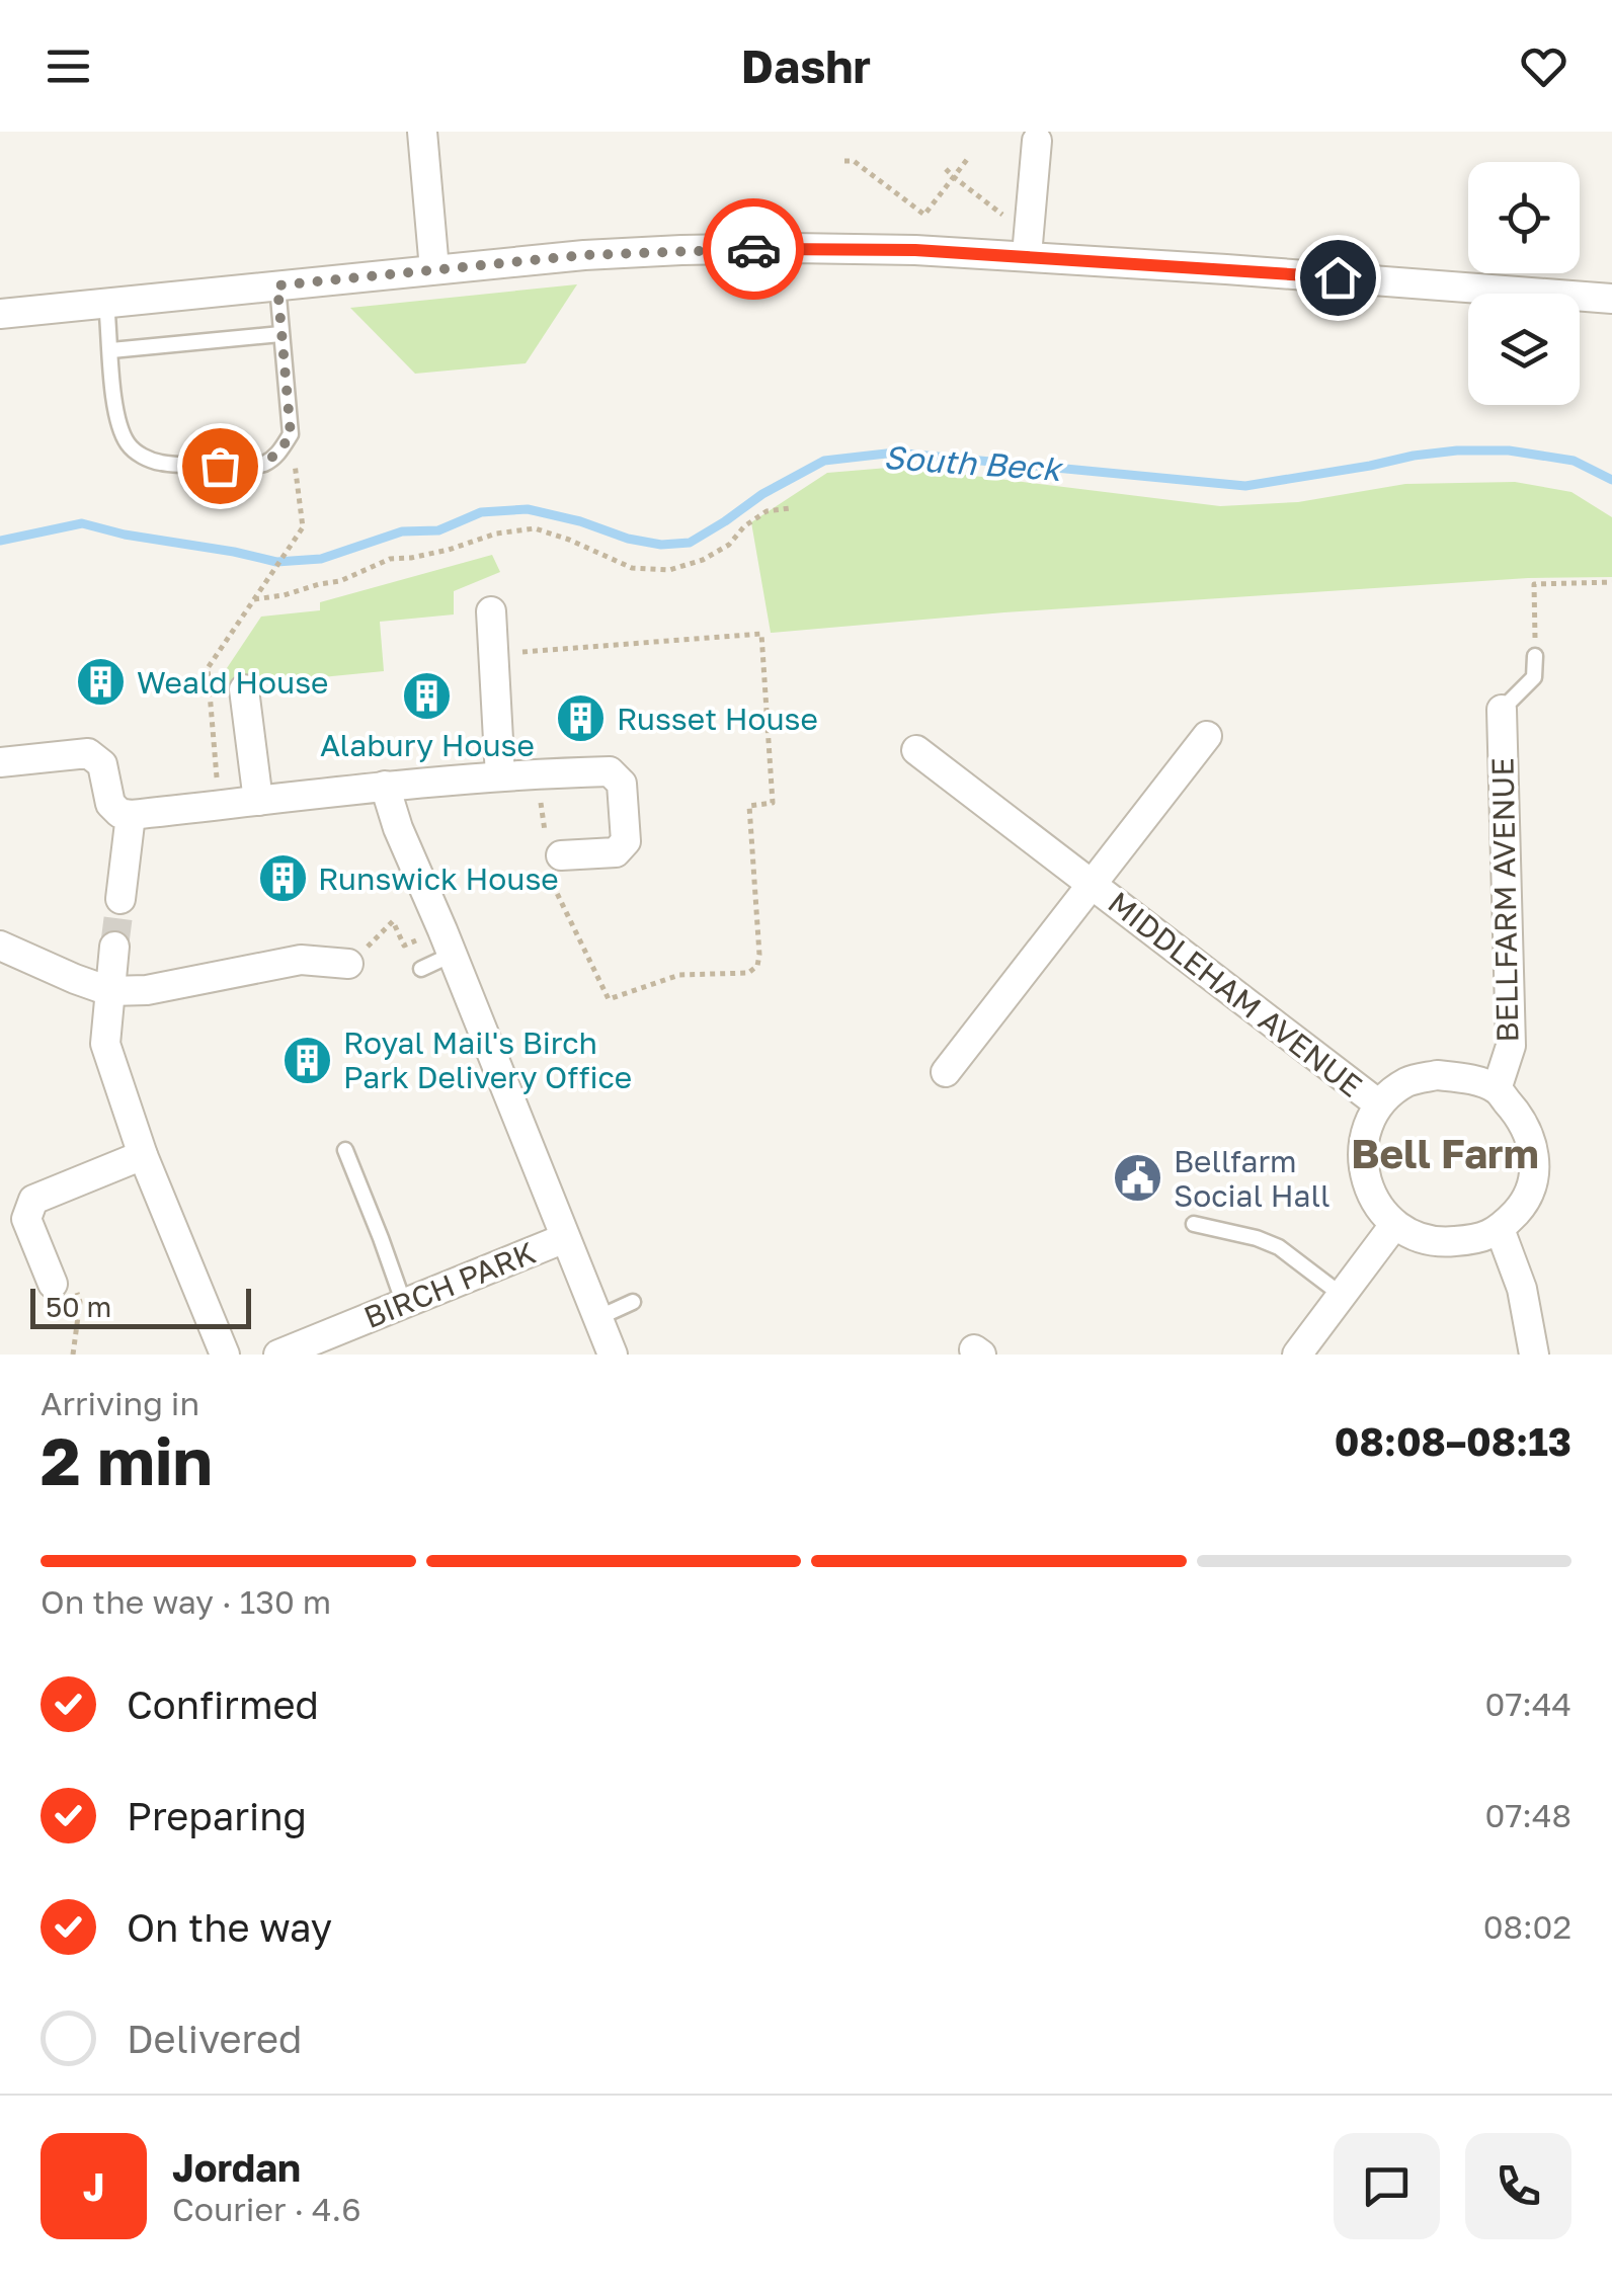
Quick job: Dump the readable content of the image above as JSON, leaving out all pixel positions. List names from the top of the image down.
{
  "streets": {
    "street": ["BELLFARM AVENUE", "MIDDLEHAM AVENUE", "BIRCH PARK"]
  },
  "crossings": [
    ["BELLFARM AVENUE", "MIDDLEHAM AVENUE"]
  ],
  "districts": ["Bell Farm"],
  "water": ["South Beck"],
  "places": {
    "building": [
      "Weald House",
      "Alabury House",
      "Russet House",
      "Runswick House",
      "Royal Mail's Birch Park Delivery Office"
    ],
    "public building": ["Bellfarm Social Hall"]
  },
  "scale_bar": "50 m",
  "page": {
    "header": "Dashr",
    "scale": "50 m",
    "heading": ["2 min", "Arriving in", "08:08–08:13"],
    "panel": ["Jordan", "Courier · 4.6"],
    "bar": "On the way · 130 m",
    "list": [
      ["Confirmed", "07:44"],
      ["Preparing", "07:48"],
      ["On the way", "08:02"],
      "Delivered"
    ],
    "round": "J"
  }
}
